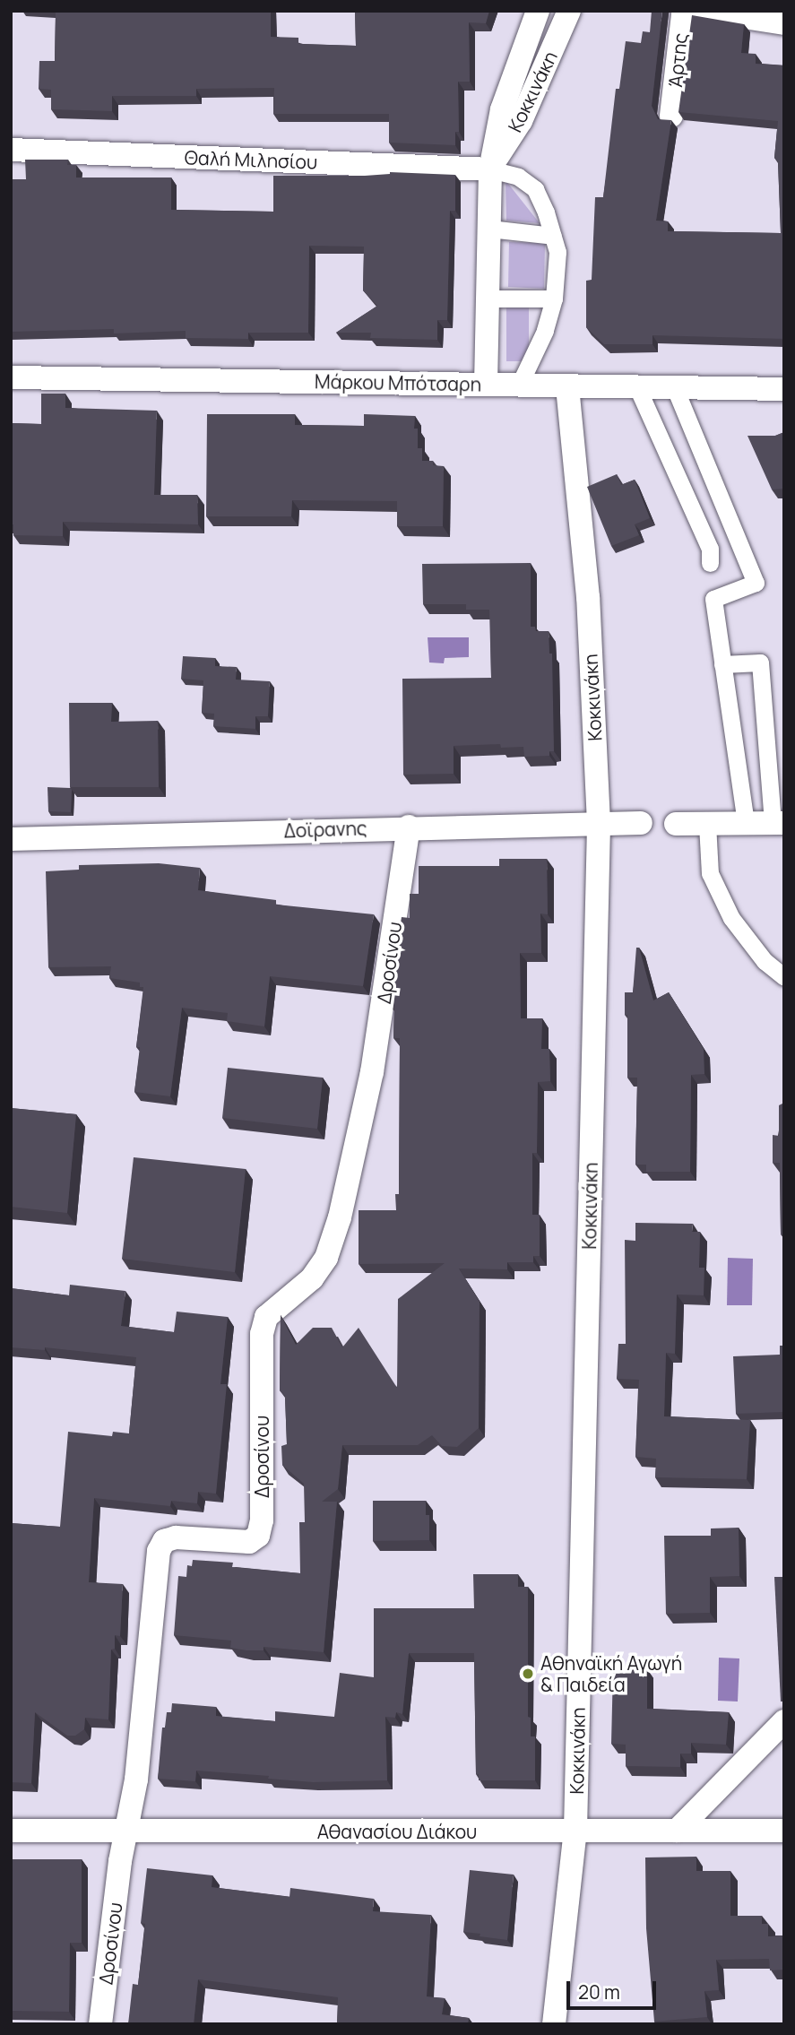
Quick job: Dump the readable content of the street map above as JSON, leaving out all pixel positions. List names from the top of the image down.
{
  "streets": {
    "street": [
      "Άρτης",
      "Κοκκινάκη",
      "Θαλή Μιλησίου",
      "Μάρκου Μπότσαρη",
      "Δοϊρανης",
      "Δροσίνου",
      "Αθανασίου Διάκου"
    ]
  },
  "crossings": [
    ["Κοκκινάκη", "Θαλή Μιλησίου"],
    ["Κοκκινάκη", "Μάρκου Μπότσαρη"],
    ["Κοκκινάκη", "Δοϊρανης"],
    ["Κοκκινάκη", "Αθανασίου Διάκου"],
    ["Δοϊρανης", "Δροσίνου"],
    ["Δροσίνου", "Αθανασίου Διάκου"]
  ],
  "places": ["Αθηναϊκή Αγωγή & Παιδεία"],
  "scale_bar": "20 m"
}
